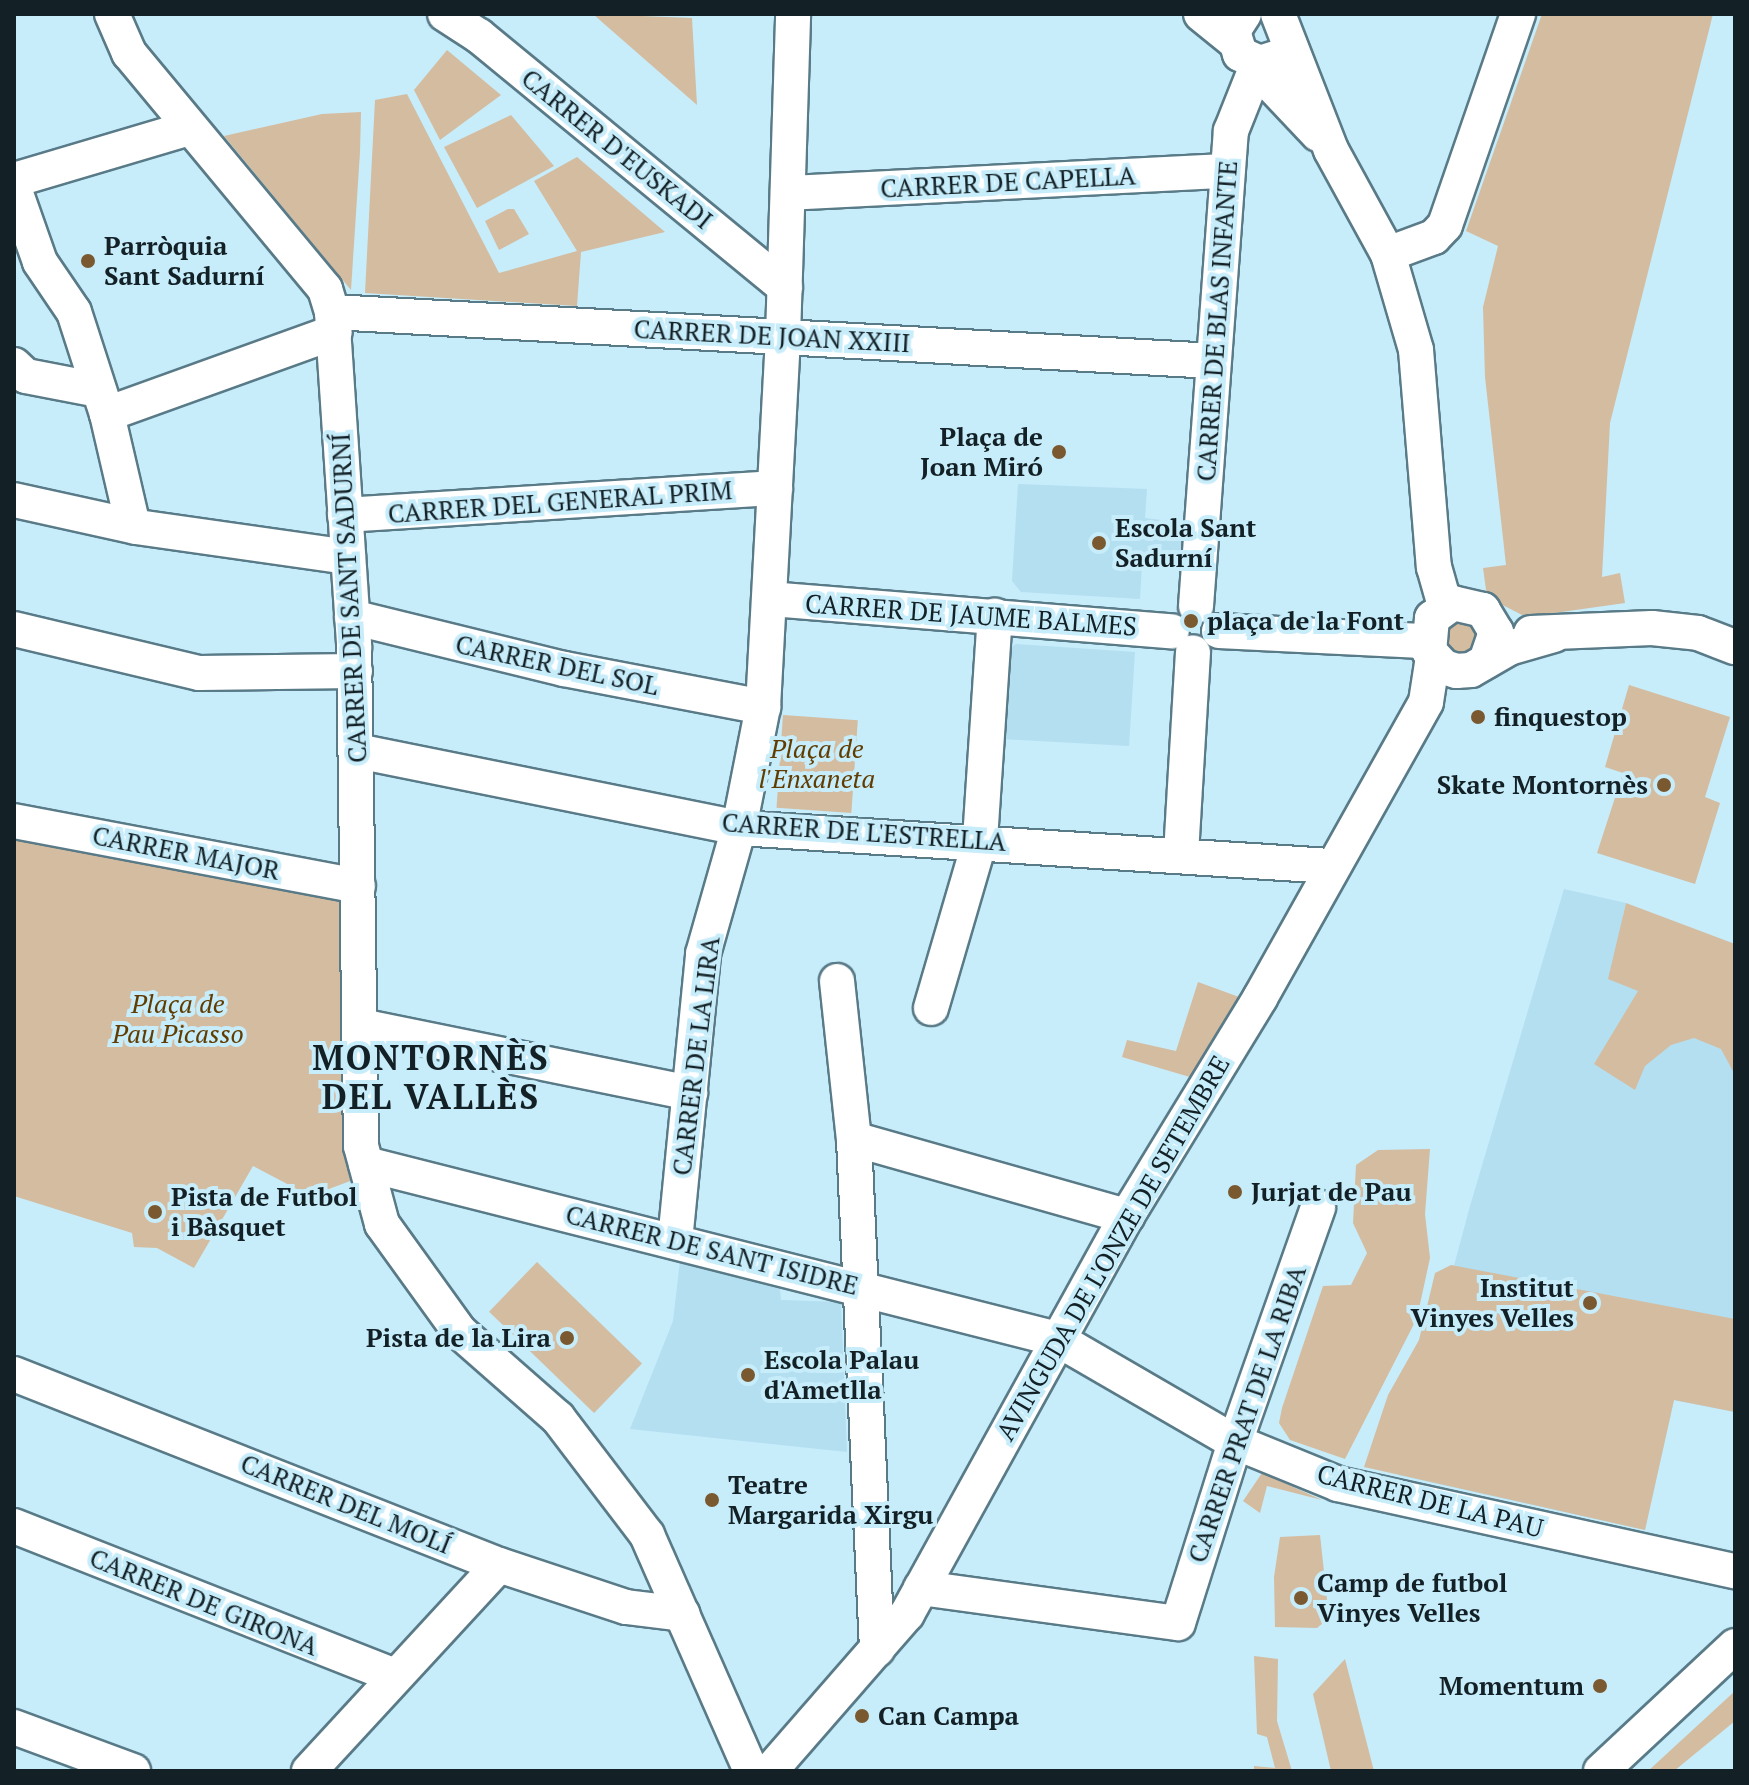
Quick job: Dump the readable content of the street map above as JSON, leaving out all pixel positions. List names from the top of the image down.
{
  "streets": {
    "street": [
      "CARRER D'EUSKADI",
      "CARRER DE CAPELLA",
      "CARRER DE BLAS INFANTE",
      "CARRER DE JOAN XXIII",
      "CARRER DEL GENERAL PRIM",
      "CARRER DE SANT SADURNÍ",
      "CARRER DE JAUME BALMES",
      "CARRER DEL SOL",
      "CARRER DE L'ESTRELLA",
      "CARRER MAJOR",
      "CARRER DE LA LIRA",
      "AVINGUDA DE L'ONZE DE SETEMBRE",
      "CARRER DE SANT ISIDRE",
      "CARRER PRAT DE LA RIBA",
      "CARRER DE LA PAU",
      "CARRER DEL MOLÍ",
      "CARRER DE GIRONA"
    ]
  },
  "crossings": [
    ["CARRER D'EUSKADI", "CARRER DE LA LIRA"],
    ["CARRER DE CAPELLA", "CARRER DE BLAS INFANTE"],
    ["CARRER DE CAPELLA", "CARRER DE LA LIRA"],
    ["CARRER DE BLAS INFANTE", "CARRER DE JOAN XXIII"],
    ["CARRER DE BLAS INFANTE", "CARRER DE JAUME BALMES"],
    ["CARRER DE BLAS INFANTE", "CARRER DE L'ESTRELLA"],
    ["CARRER DE JOAN XXIII", "CARRER DE SANT SADURNÍ"],
    ["CARRER DE JOAN XXIII", "CARRER DE LA LIRA"],
    ["CARRER DEL GENERAL PRIM", "CARRER DE SANT SADURNÍ"],
    ["CARRER DEL GENERAL PRIM", "CARRER DE LA LIRA"],
    ["CARRER DE SANT SADURNÍ", "CARRER DEL SOL"],
    ["CARRER DE SANT SADURNÍ", "CARRER DE L'ESTRELLA"],
    ["CARRER DE SANT SADURNÍ", "CARRER MAJOR"],
    ["CARRER DE SANT SADURNÍ", "CARRER DE SANT ISIDRE"],
    ["CARRER DE SANT SADURNÍ", "CARRER DEL MOLÍ"],
    ["CARRER DE JAUME BALMES", "CARRER DE LA LIRA"],
    ["CARRER DEL SOL", "CARRER DE LA LIRA"],
    ["CARRER DE L'ESTRELLA", "CARRER DE LA LIRA"],
    ["CARRER DE L'ESTRELLA", "AVINGUDA DE L'ONZE DE SETEMBRE"],
    ["CARRER DE LA LIRA", "CARRER DE SANT ISIDRE"],
    ["AVINGUDA DE L'ONZE DE SETEMBRE", "CARRER DE SANT ISIDRE"],
    ["AVINGUDA DE L'ONZE DE SETEMBRE", "CARRER PRAT DE LA RIBA"],
    ["AVINGUDA DE L'ONZE DE SETEMBRE", "CARRER DE LA PAU"],
    ["CARRER DE SANT ISIDRE", "CARRER DE LA PAU"],
    ["CARRER PRAT DE LA RIBA", "CARRER DE LA PAU"]
  ],
  "districts": ["MONTORNÈS DEL VALLÈS"],
  "parks": ["Plaça de l'Enxaneta", "Plaça de Pau Picasso"],
  "places": [
    "Parròquia Sant Sadurní",
    "Plaça de Joan Miró",
    "Escola Sant Sadurní",
    "plaça de la Font",
    "finquestop",
    "Skate Montornès",
    "Jurjat de Pau",
    "Pista de Futbol i Bàsquet",
    "Institut Vinyes Velles",
    "Pista de la Lira",
    "Escola Palau d'Ametlla",
    "Teatre Margarida Xirgu",
    "Camp de futbol Vinyes Velles",
    "Momentum",
    "Can Campa"
  ]
}
